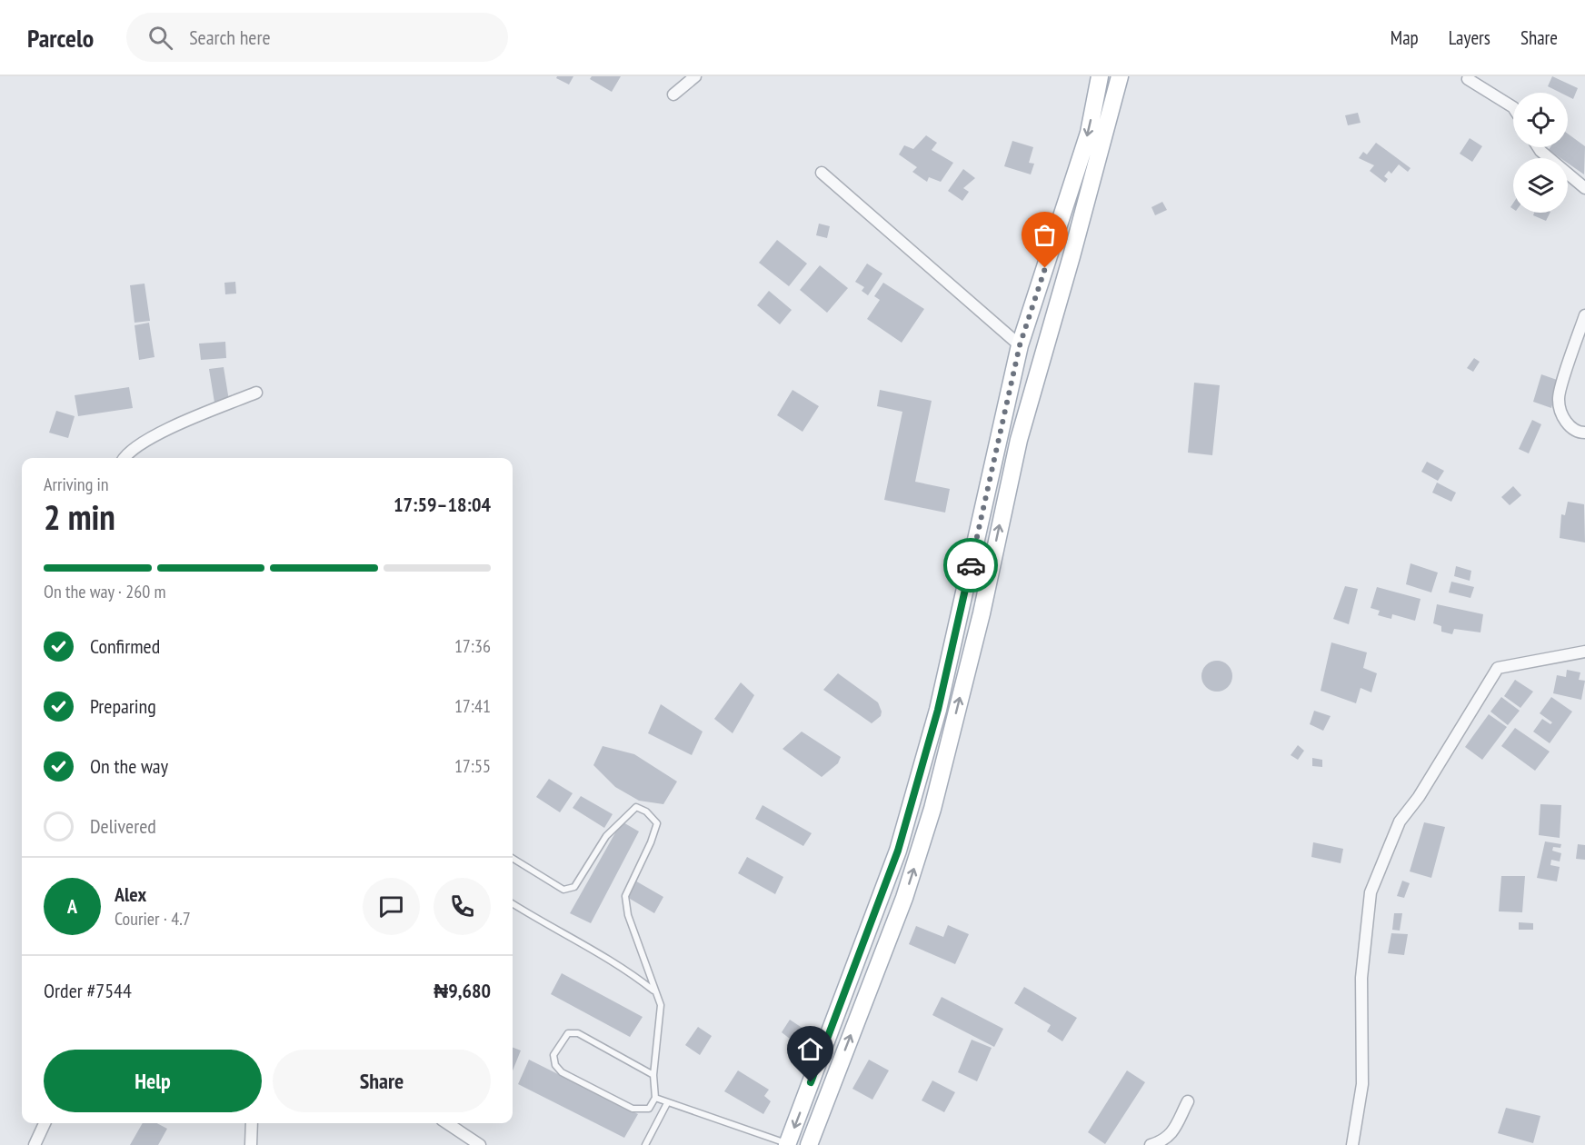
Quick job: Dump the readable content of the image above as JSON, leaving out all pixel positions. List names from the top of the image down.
{
  "page": {
    "header": "Parcelo",
    "search": "Search here",
    "nav": ["Map", "Layers", "Share"],
    "heading": ["2 min", "Arriving in", "17:59–18:04"],
    "panel": [
      "Alex",
      "Courier · 4.7",
      "Order #7544",
      "₦9,680"
    ],
    "bar": "On the way · 260 m",
    "list": [
      ["Confirmed", "17:36"],
      ["Preparing", "17:41"],
      ["On the way", "17:55"],
      "Delivered"
    ],
    "round": "A",
    "buttons": ["Help", "Share"]
  }
}
